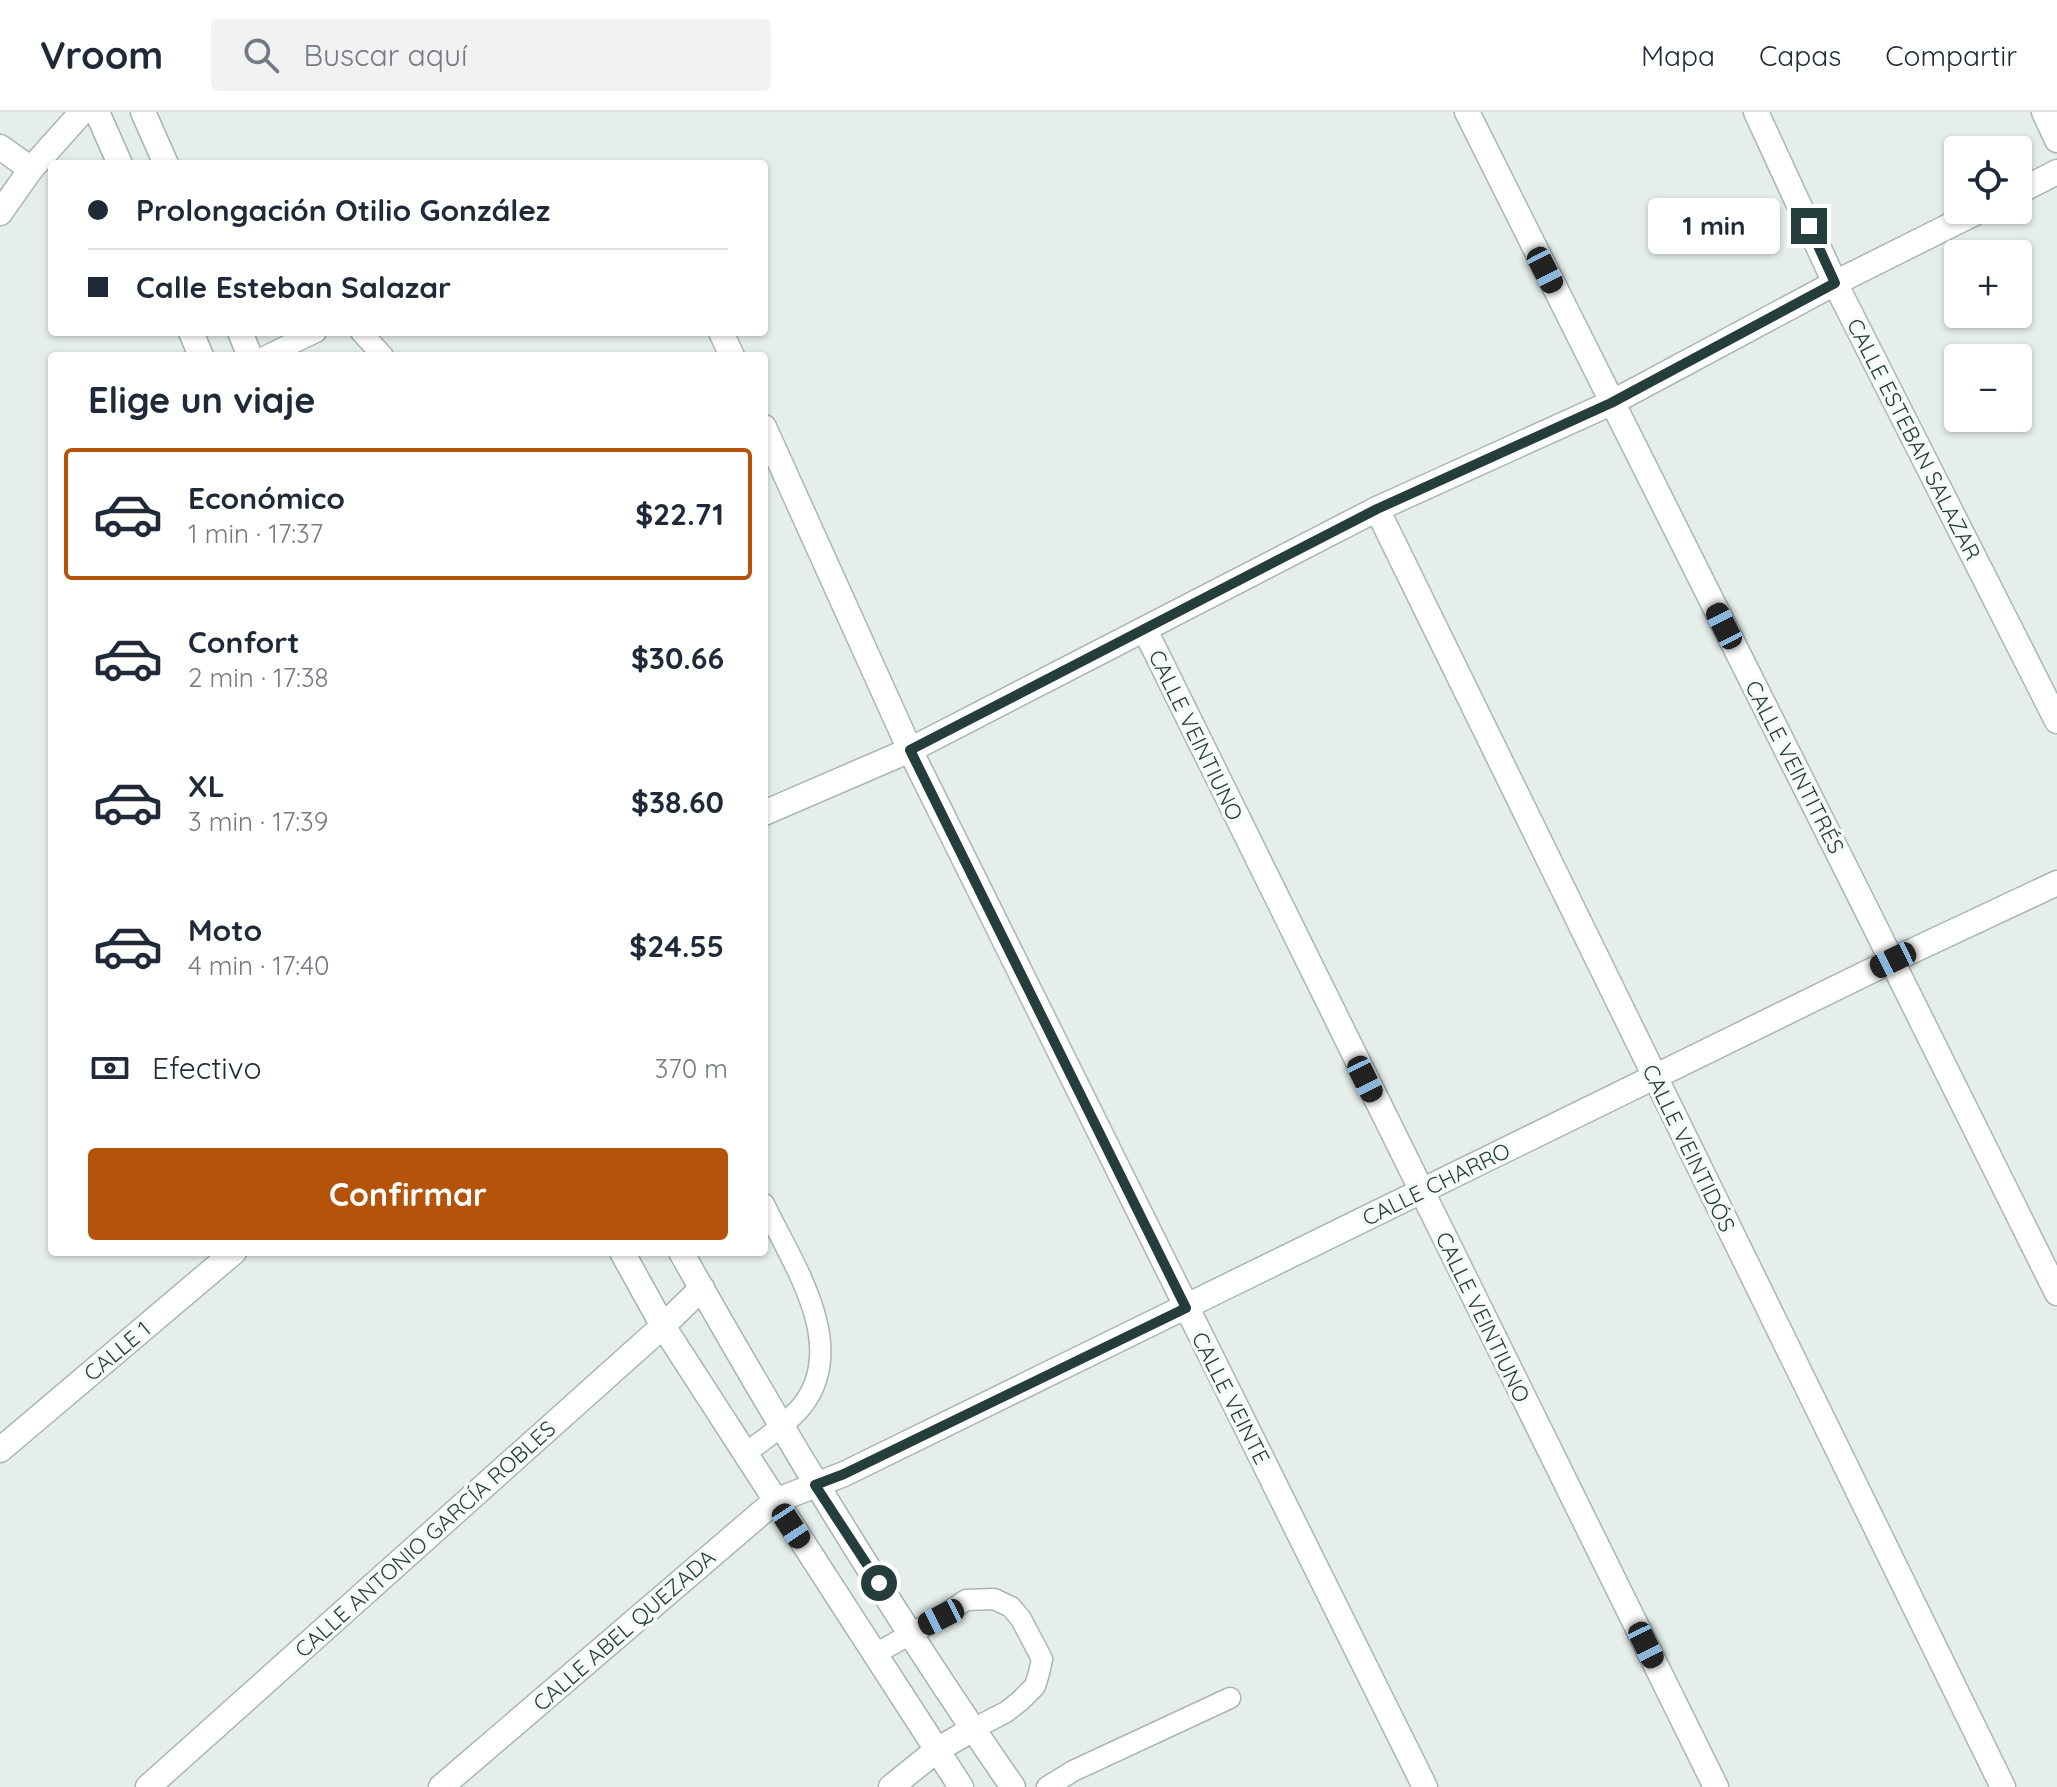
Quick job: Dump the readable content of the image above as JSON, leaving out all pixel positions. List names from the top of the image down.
{
  "streets": {
    "street": [
      "CALLE ESTEBAN SALAZAR",
      "CALLE VEINTIUNO",
      "CALLE VEINTITRÉS",
      "CALLE VEINTIDÓS",
      "CALLE CHARRO",
      "CALLE 1",
      "CALLE VEINTE",
      "CALLE ANTONIO GARCÍA ROBLES",
      "CALLE ABEL QUEZADA"
    ]
  },
  "crossings": [
    ["CALLE VEINTIUNO", "CALLE CHARRO"],
    ["CALLE VEINTITRÉS", "CALLE CHARRO"],
    ["CALLE VEINTIDÓS", "CALLE CHARRO"],
    ["CALLE CHARRO", "CALLE VEINTE"],
    ["CALLE CHARRO", "CALLE ABEL QUEZADA"]
  ],
  "page": {
    "header": "Vroom",
    "search": "Buscar aquí",
    "nav": ["Mapa", "Capas", "Compartir"],
    "map_buttons": ["+", "−"],
    "banner": ["Prolongación Otilio González", "Calle Esteban Salazar"],
    "bubble": "1 min",
    "heading": "Elige un viaje",
    "list": [
      {
        "name": "Económico",
        "note": "1 min · 17:37",
        "value": "$22.71"
      },
      {
        "name": "Confort",
        "note": "2 min · 17:38",
        "value": "$30.66"
      },
      {
        "name": "XL",
        "note": "3 min · 17:39",
        "value": "$38.60"
      },
      {
        "name": "Moto",
        "note": "4 min · 17:40",
        "value": "$24.55"
      }
    ],
    "pay": ["Efectivo", "370 m"],
    "buttons": "Confirmar"
  }
}
